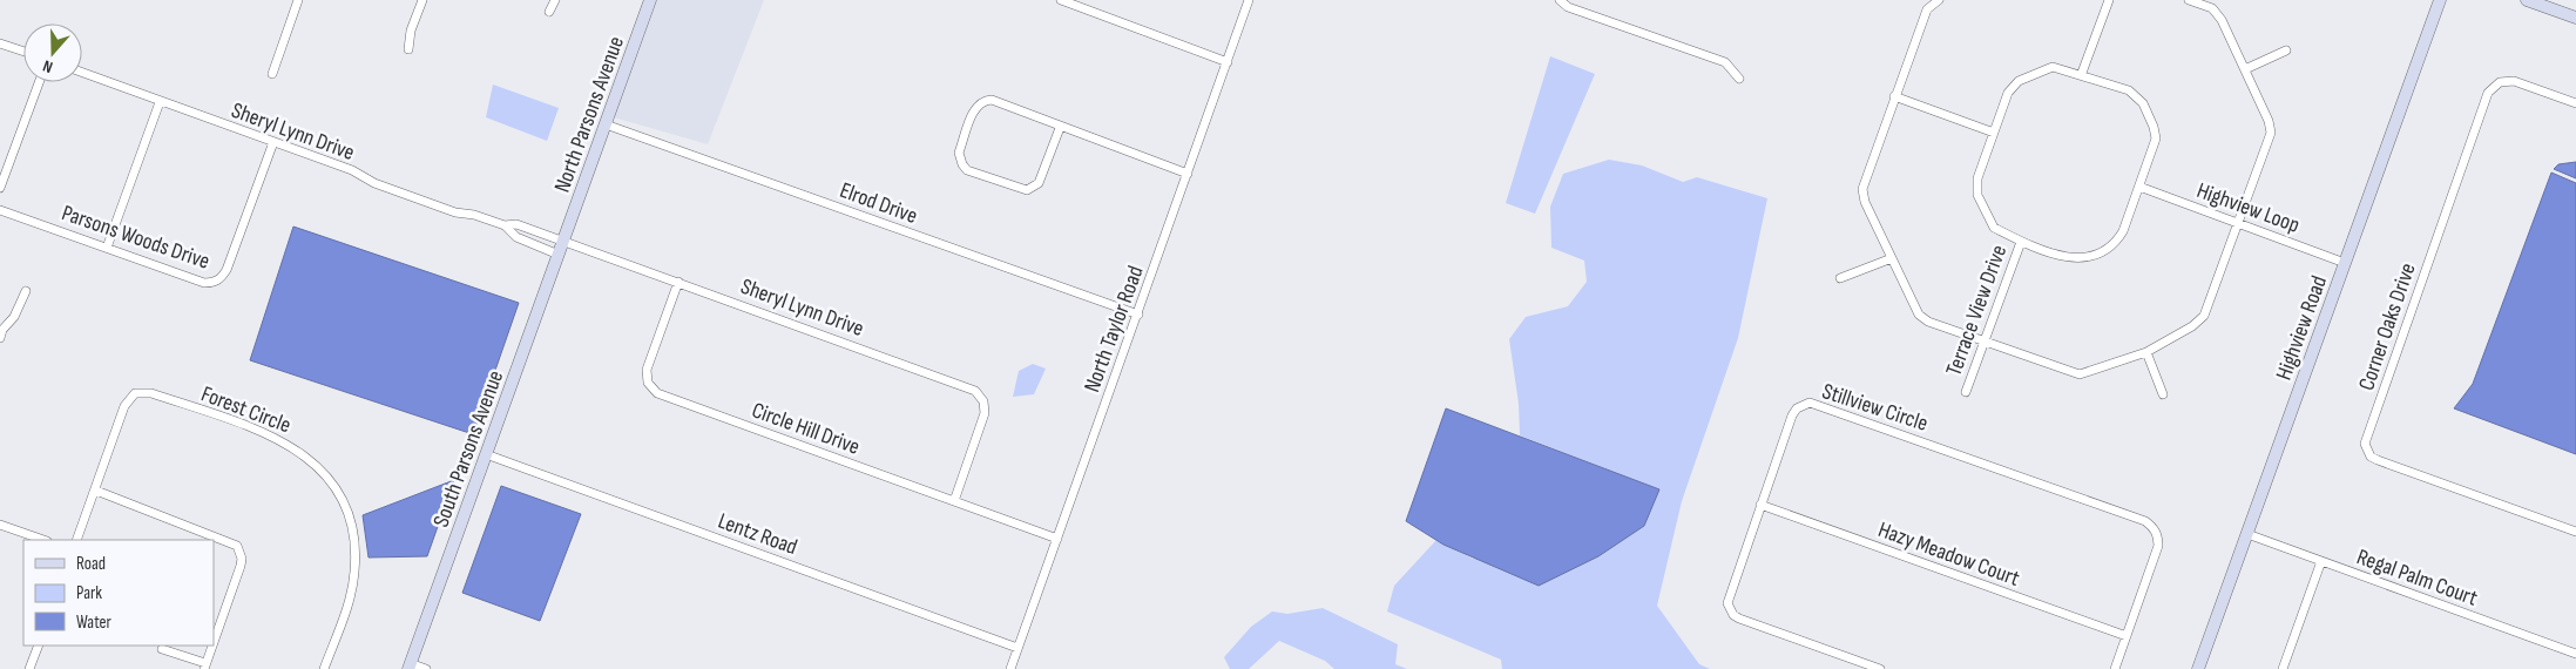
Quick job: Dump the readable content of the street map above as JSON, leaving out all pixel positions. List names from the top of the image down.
{
  "streets": {
    "street": [
      "North Parsons Avenue",
      "Sheryl Lynn Drive",
      "Elrod Drive",
      "Highview Loop",
      "Parsons Woods Drive",
      "Terrace View Drive",
      "Corner Oaks Drive",
      "Highview Road",
      "North Taylor Road",
      "Stillview Circle",
      "Forest Circle",
      "Circle Hill Drive",
      "South Parsons Avenue",
      "Lentz Road",
      "Hazy Meadow Court",
      "Regal Palm Court"
    ]
  },
  "crossings": [
    ["North Parsons Avenue", "Sheryl Lynn Drive"],
    ["North Parsons Avenue", "Elrod Drive"],
    ["North Parsons Avenue", "South Parsons Avenue"],
    ["Sheryl Lynn Drive", "Parsons Woods Drive"],
    ["Sheryl Lynn Drive", "Circle Hill Drive"],
    ["Sheryl Lynn Drive", "South Parsons Avenue"],
    ["Elrod Drive", "North Taylor Road"],
    ["Highview Loop", "Terrace View Drive"],
    ["Highview Loop", "Highview Road"],
    ["Highview Road", "Regal Palm Court"],
    ["North Taylor Road", "Circle Hill Drive"],
    ["North Taylor Road", "Lentz Road"],
    ["Stillview Circle", "Hazy Meadow Court"],
    ["South Parsons Avenue", "Lentz Road"]
  ],
  "legend": ["Road", "Park", "Water"],
  "north": "bottom"
}
